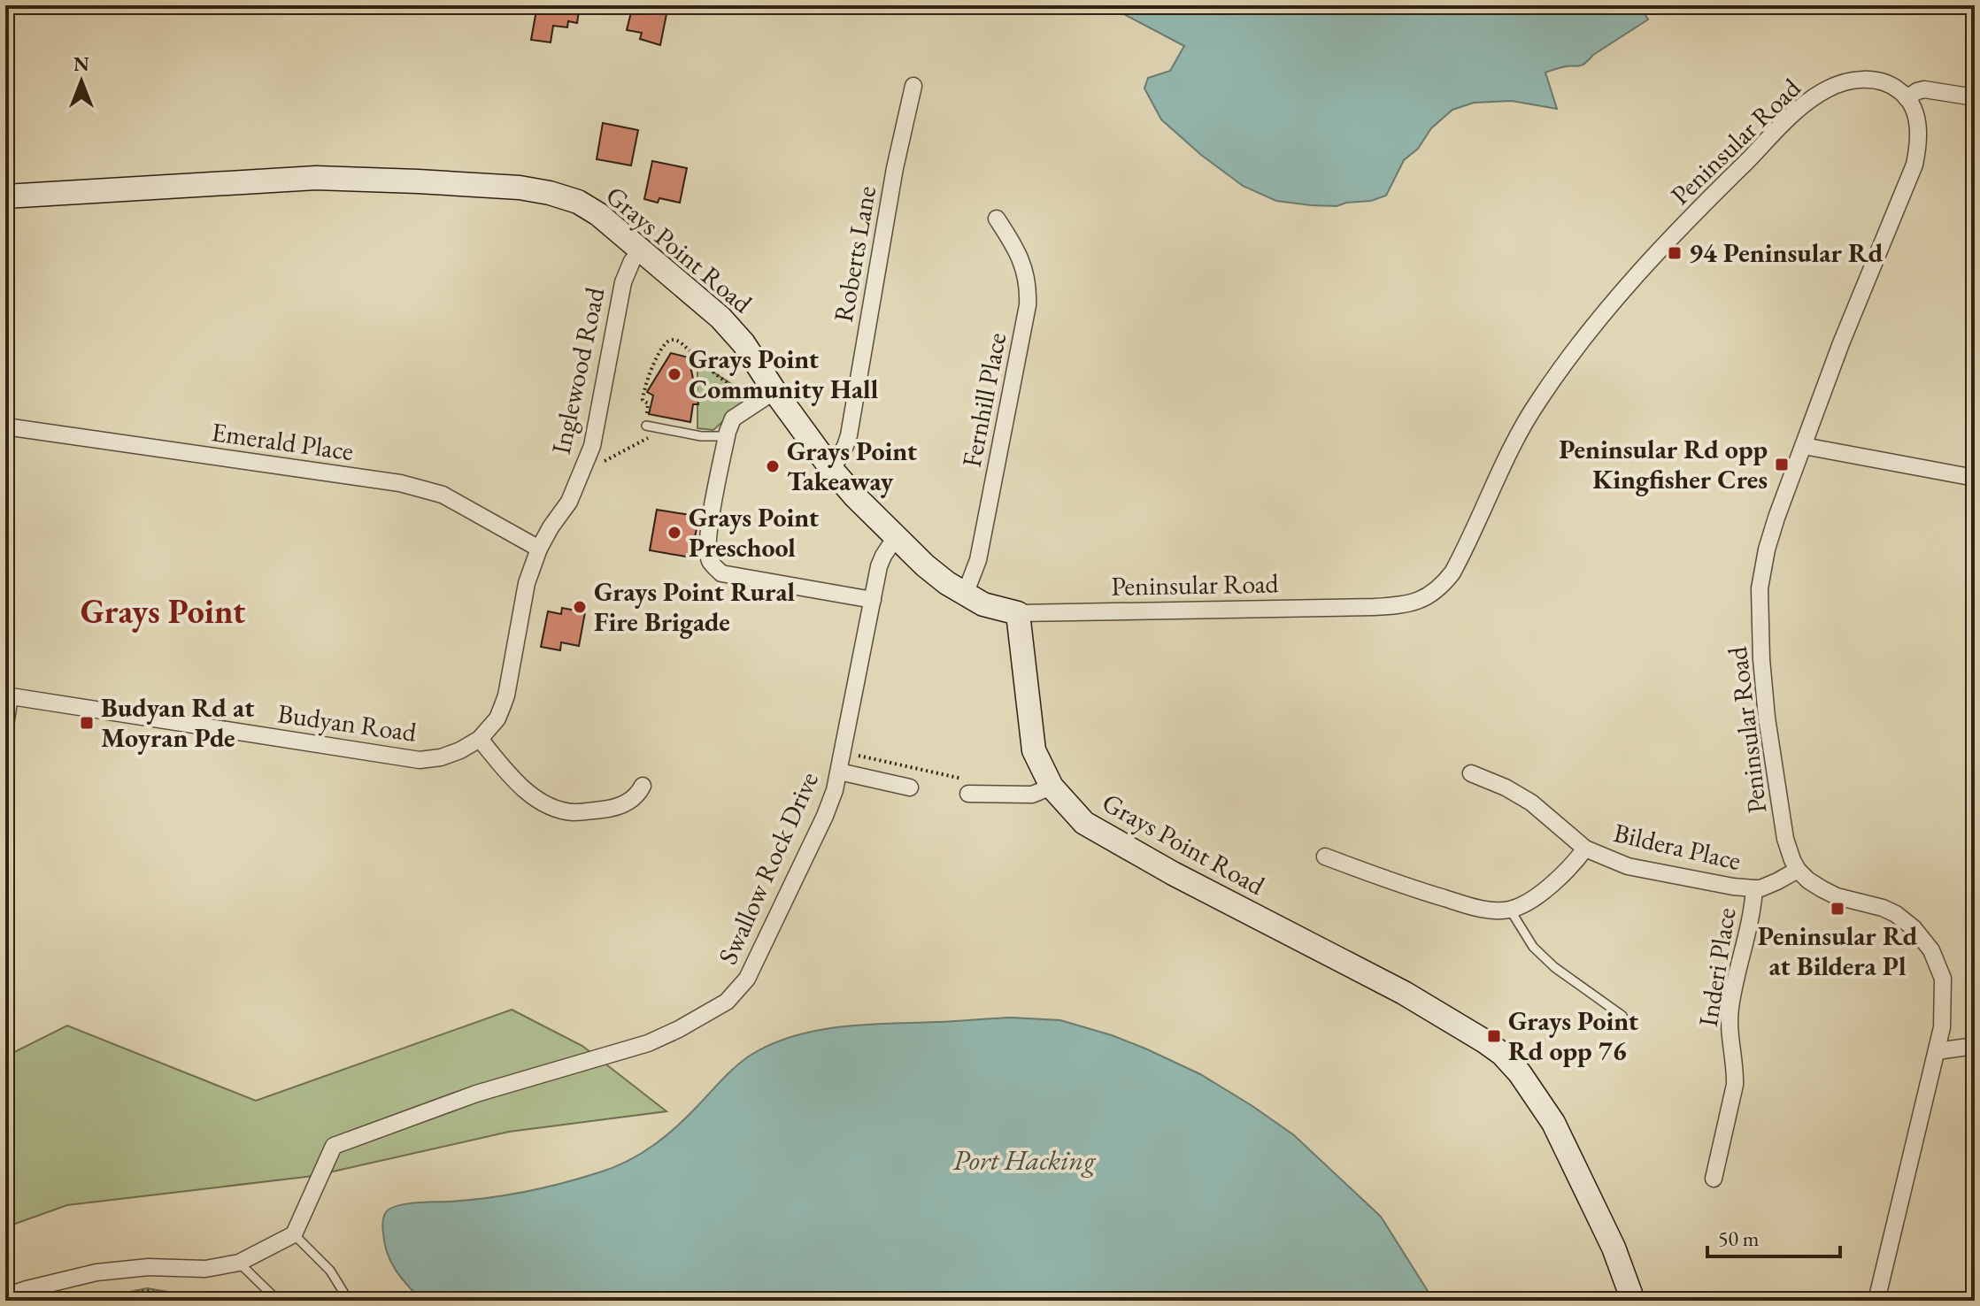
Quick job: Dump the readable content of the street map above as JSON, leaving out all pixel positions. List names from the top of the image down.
{
  "streets": {
    "street": [
      "Peninsular Road",
      "Grays Point Road",
      "Roberts Lane",
      "Inglewood Road",
      "Fernhill Place",
      "Emerald Place",
      "Budyan Road",
      "Bildera Place",
      "Swallow Rock Drive",
      "Inderi Place"
    ]
  },
  "crossings": [
    ["Peninsular Road", "Grays Point Road"],
    ["Peninsular Road", "Bildera Place"],
    ["Grays Point Road", "Roberts Lane"],
    ["Grays Point Road", "Inglewood Road"],
    ["Grays Point Road", "Fernhill Place"],
    ["Grays Point Road", "Swallow Rock Drive"],
    ["Inglewood Road", "Emerald Place"],
    ["Inglewood Road", "Budyan Road"],
    ["Bildera Place", "Inderi Place"]
  ],
  "districts": ["Grays Point"],
  "water": ["Port Hacking"],
  "places": {
    "transit": [
      "94 Peninsular Rd",
      "Peninsular Rd opp Kingfisher Cres",
      "Budyan Rd at Moyran Pde",
      "Peninsular Rd at Bildera Pl",
      "Grays Point Rd opp 76"
    ],
    "other": [
      "Grays Point Community Hall",
      "Grays Point Takeaway",
      "Grays Point Preschool",
      "Grays Point Rural Fire Brigade"
    ]
  },
  "scale_bar": "50 m",
  "north": "top"
}
